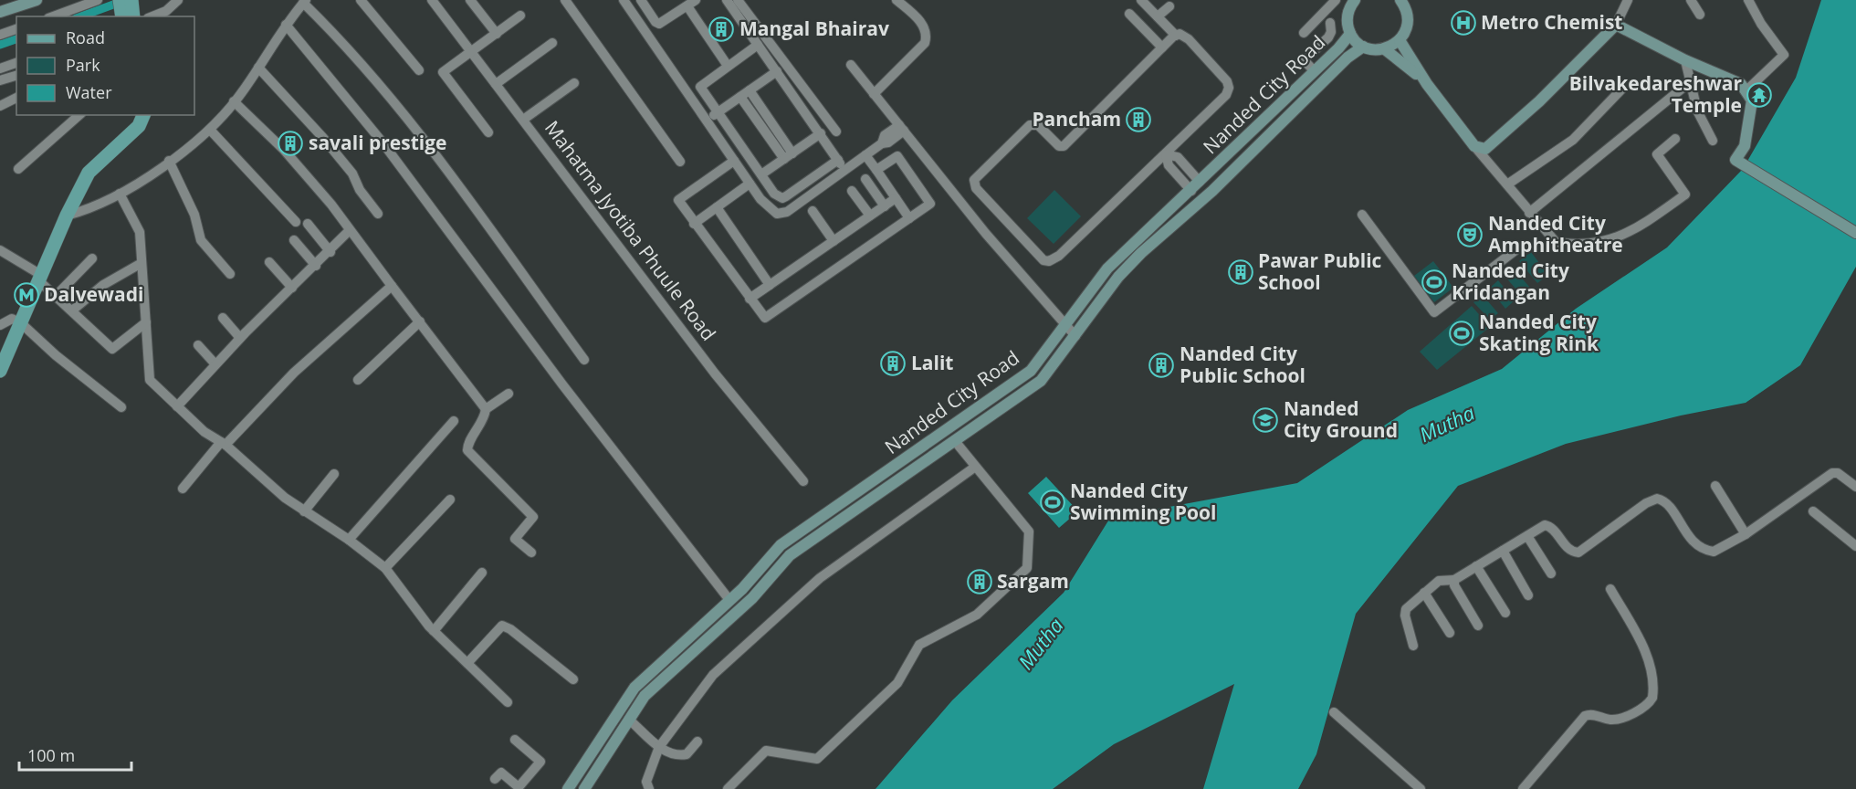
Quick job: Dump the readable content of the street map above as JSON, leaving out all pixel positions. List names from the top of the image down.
{
  "streets": {
    "street": ["Nanded City Road", "Mahatma Jyotiba Phuule Road"]
  },
  "water": ["Mutha"],
  "places": {
    "hospital": ["Metro Chemist"],
    "building": [
      "Mangal Bhairav",
      "Pancham",
      "savali prestige",
      "Pawar Public School",
      "Lalit",
      "Nanded City Public School",
      "Sargam"
    ],
    "temple": ["Bilvakedareshwar Temple"],
    "theatre": ["Nanded City Amphitheatre"],
    "sports": ["Nanded City Kridangan", "Nanded City Skating Rink", "Nanded City Swimming Pool"],
    "metro station": ["Dalvewadi"],
    "school or university": ["Nanded City Ground"]
  },
  "legend": ["Road", "Park", "Water"],
  "scale_bar": "100 m"
}
